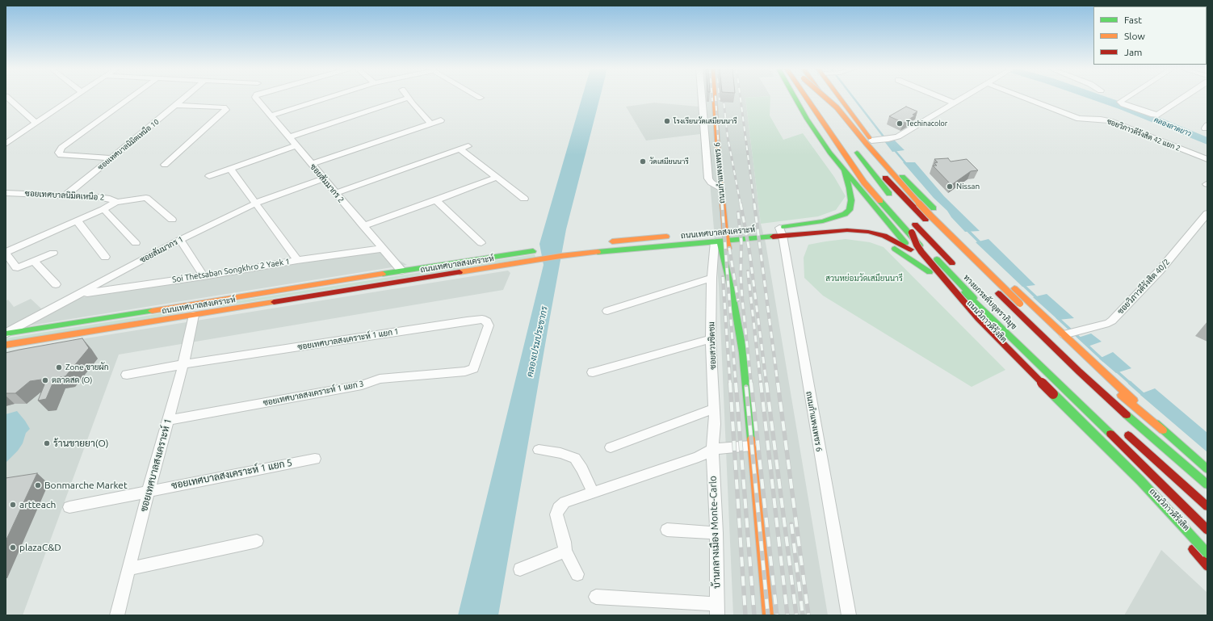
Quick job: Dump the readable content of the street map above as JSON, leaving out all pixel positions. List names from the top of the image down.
{
  "streets": {
    "main road": [
      "ถนนกำแพงเพชร 6",
      "ถนนเทศบาลสงเคราะห์",
      "ทางยกระดับอุตราภิมุข",
      "ถนนวิภาวดีรังสิต"
    ],
    "street": [
      "ซอยวิภาวดีรังสิต 42 แยก 2",
      "ซอยเทศบาลนิมิตเหนือ 10",
      "ซอยสัมมากร 2",
      "ซอยเทศบาลนิมิตเหนือ 2",
      "ซอยสัมมากร 1",
      "Soi Thetsaban Songkhro 2 Yaek 1",
      "ซอยวิภาวดีรังสิต 40/2",
      "ซอยเทศบาลสงเคราะห์ 1 แยก 1",
      "ซอยสวนชิดชม",
      "ซอยเทศบาลสงเคราะห์ 1 แยก 3",
      "ซอยเทศบาลสงเคราะห์ 1",
      "ซอยเทศบาลสงเคราะห์ 1 แยก 5",
      "บ้านกลางเมือง Monte-Carlo"
    ]
  },
  "crossings": [
    ["ซอยเทศบาลนิมิตเหนือ 10", "ซอยเทศบาลนิมิตเหนือ 2"],
    ["ถนนกำแพงเพชร 6", "ถนนเทศบาลสงเคราะห์"],
    ["ถนนกำแพงเพชร 6", "ซอยสวนชิดชม"],
    ["ซอยสัมมากร 2", "ถนนเทศบาลสงเคราะห์"],
    ["ซอยสัมมากร 2", "ซอยสัมมากร 1"],
    ["ซอยสัมมากร 2", "Soi Thetsaban Songkhro 2 Yaek 1"],
    ["ถนนเทศบาลสงเคราะห์", "ซอยสัมมากร 1"],
    ["ถนนเทศบาลสงเคราะห์", "ถนนวิภาวดีรังสิต"],
    ["ถนนเทศบาลสงเคราะห์", "ซอยสวนชิดชม"],
    ["ถนนเทศบาลสงเคราะห์", "ซอยเทศบาลสงเคราะห์ 1"],
    ["ซอยสัมมากร 1", "Soi Thetsaban Songkhro 2 Yaek 1"],
    ["ซอยเทศบาลสงเคราะห์ 1 แยก 1", "ซอยเทศบาลสงเคราะห์ 1 แยก 3"],
    ["ซอยเทศบาลสงเคราะห์ 1 แยก 1", "ซอยเทศบาลสงเคราะห์ 1"],
    ["ซอยสวนชิดชม", "บ้านกลางเมือง Monte-Carlo"],
    ["ซอยเทศบาลสงเคราะห์ 1 แยก 3", "ซอยเทศบาลสงเคราะห์ 1"],
    ["ซอยเทศบาลสงเคราะห์ 1", "ซอยเทศบาลสงเคราะห์ 1 แยก 5"]
  ],
  "water": ["คลองลาดยาว", "คลองเปรมประชากร"],
  "parks": ["สวนหย่อมวัดเสมียนนารี"],
  "places": [
    "โรงเรียนวัดเสมียนนารี",
    "Techinacolor",
    "วัดเสมียนนารี",
    "Nissan",
    "Zone ขายผัก",
    "ตลาดสด (O)",
    "ร้านขายยา(O)",
    "Bonmarche Market",
    "artteach",
    "plazaC&D"
  ],
  "legend": ["Fast", "Slow", "Jam"]
}
